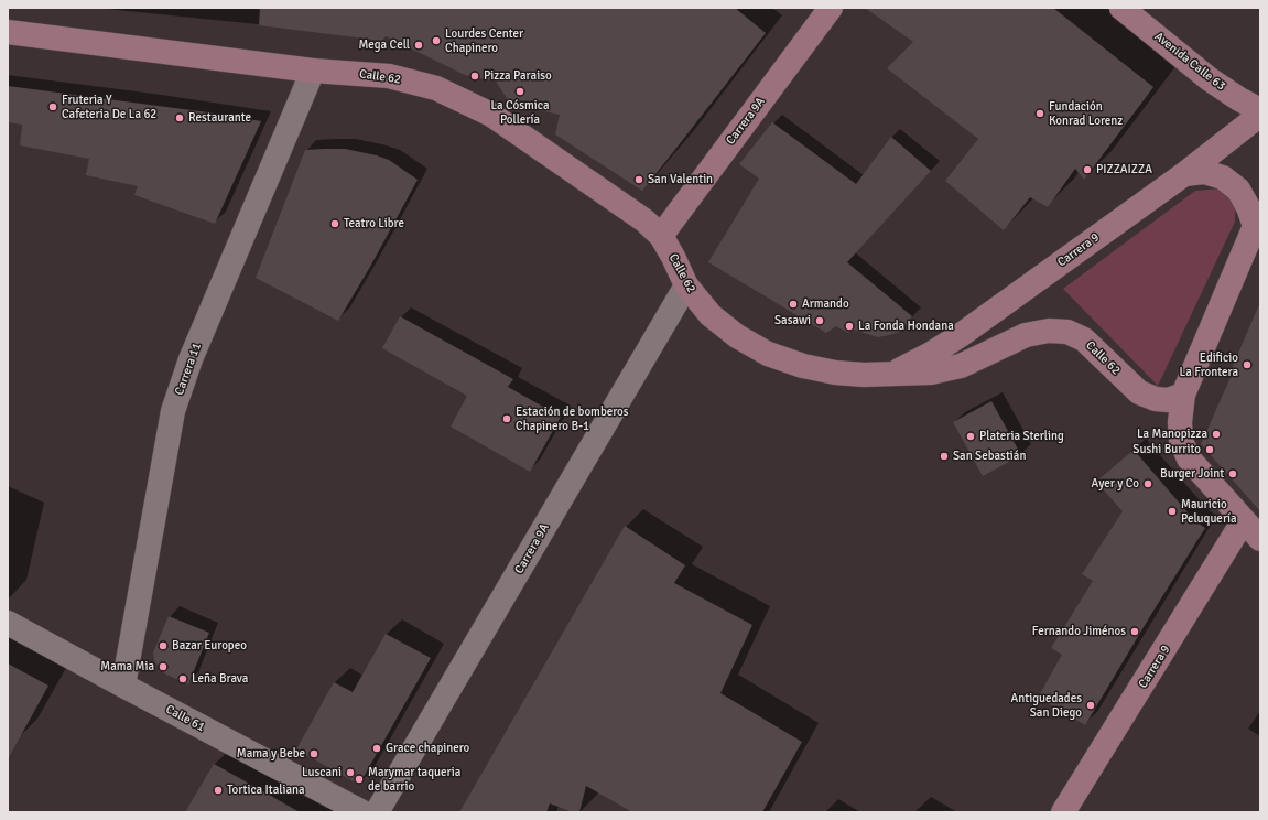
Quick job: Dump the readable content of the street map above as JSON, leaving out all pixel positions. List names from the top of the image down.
{
  "streets": {
    "street": [
      "Avenida Calle 63",
      "Calle 62",
      "Carrera 9A",
      "Carrera 9",
      "Carrera 11",
      "Calle 61"
    ]
  },
  "crossings": [
    ["Calle 62", "Carrera 9A"],
    ["Calle 62", "Carrera 9"],
    ["Calle 62", "Carrera 11"],
    ["Carrera 11", "Calle 61"]
  ],
  "places": [
    "Lourdes Center Chapinero",
    "Mega Cell",
    "Pizza Paraiso",
    "La Cósmica Pollería",
    "Fruteria Y Cafeteria De La 62",
    "Fundación Konrad Lorenz",
    "Restaurante",
    "PIZZAIZZA",
    "San Valentin",
    "Teatro Libre",
    "Armando",
    "Sasawi",
    "La Fonda Hondana",
    "Edificio La Frontera",
    "Estación de bomberos Chapinero B-1",
    "La Manopizza",
    "Plateria Sterling",
    "Sushi Burrito",
    "San Sebastián",
    "Burger Joint",
    "Ayer y Co",
    "Mauricio Peluquería",
    "Fernando Jiménos",
    "Bazar Europeo",
    "Mama Mia",
    "Leña Brava",
    "Antiguedades San Diego",
    "Grace chapinero",
    "Mama y Bebe",
    "Luscani",
    "Marymar taqueria de barrio",
    "Tortica Italiana"
  ]
}
